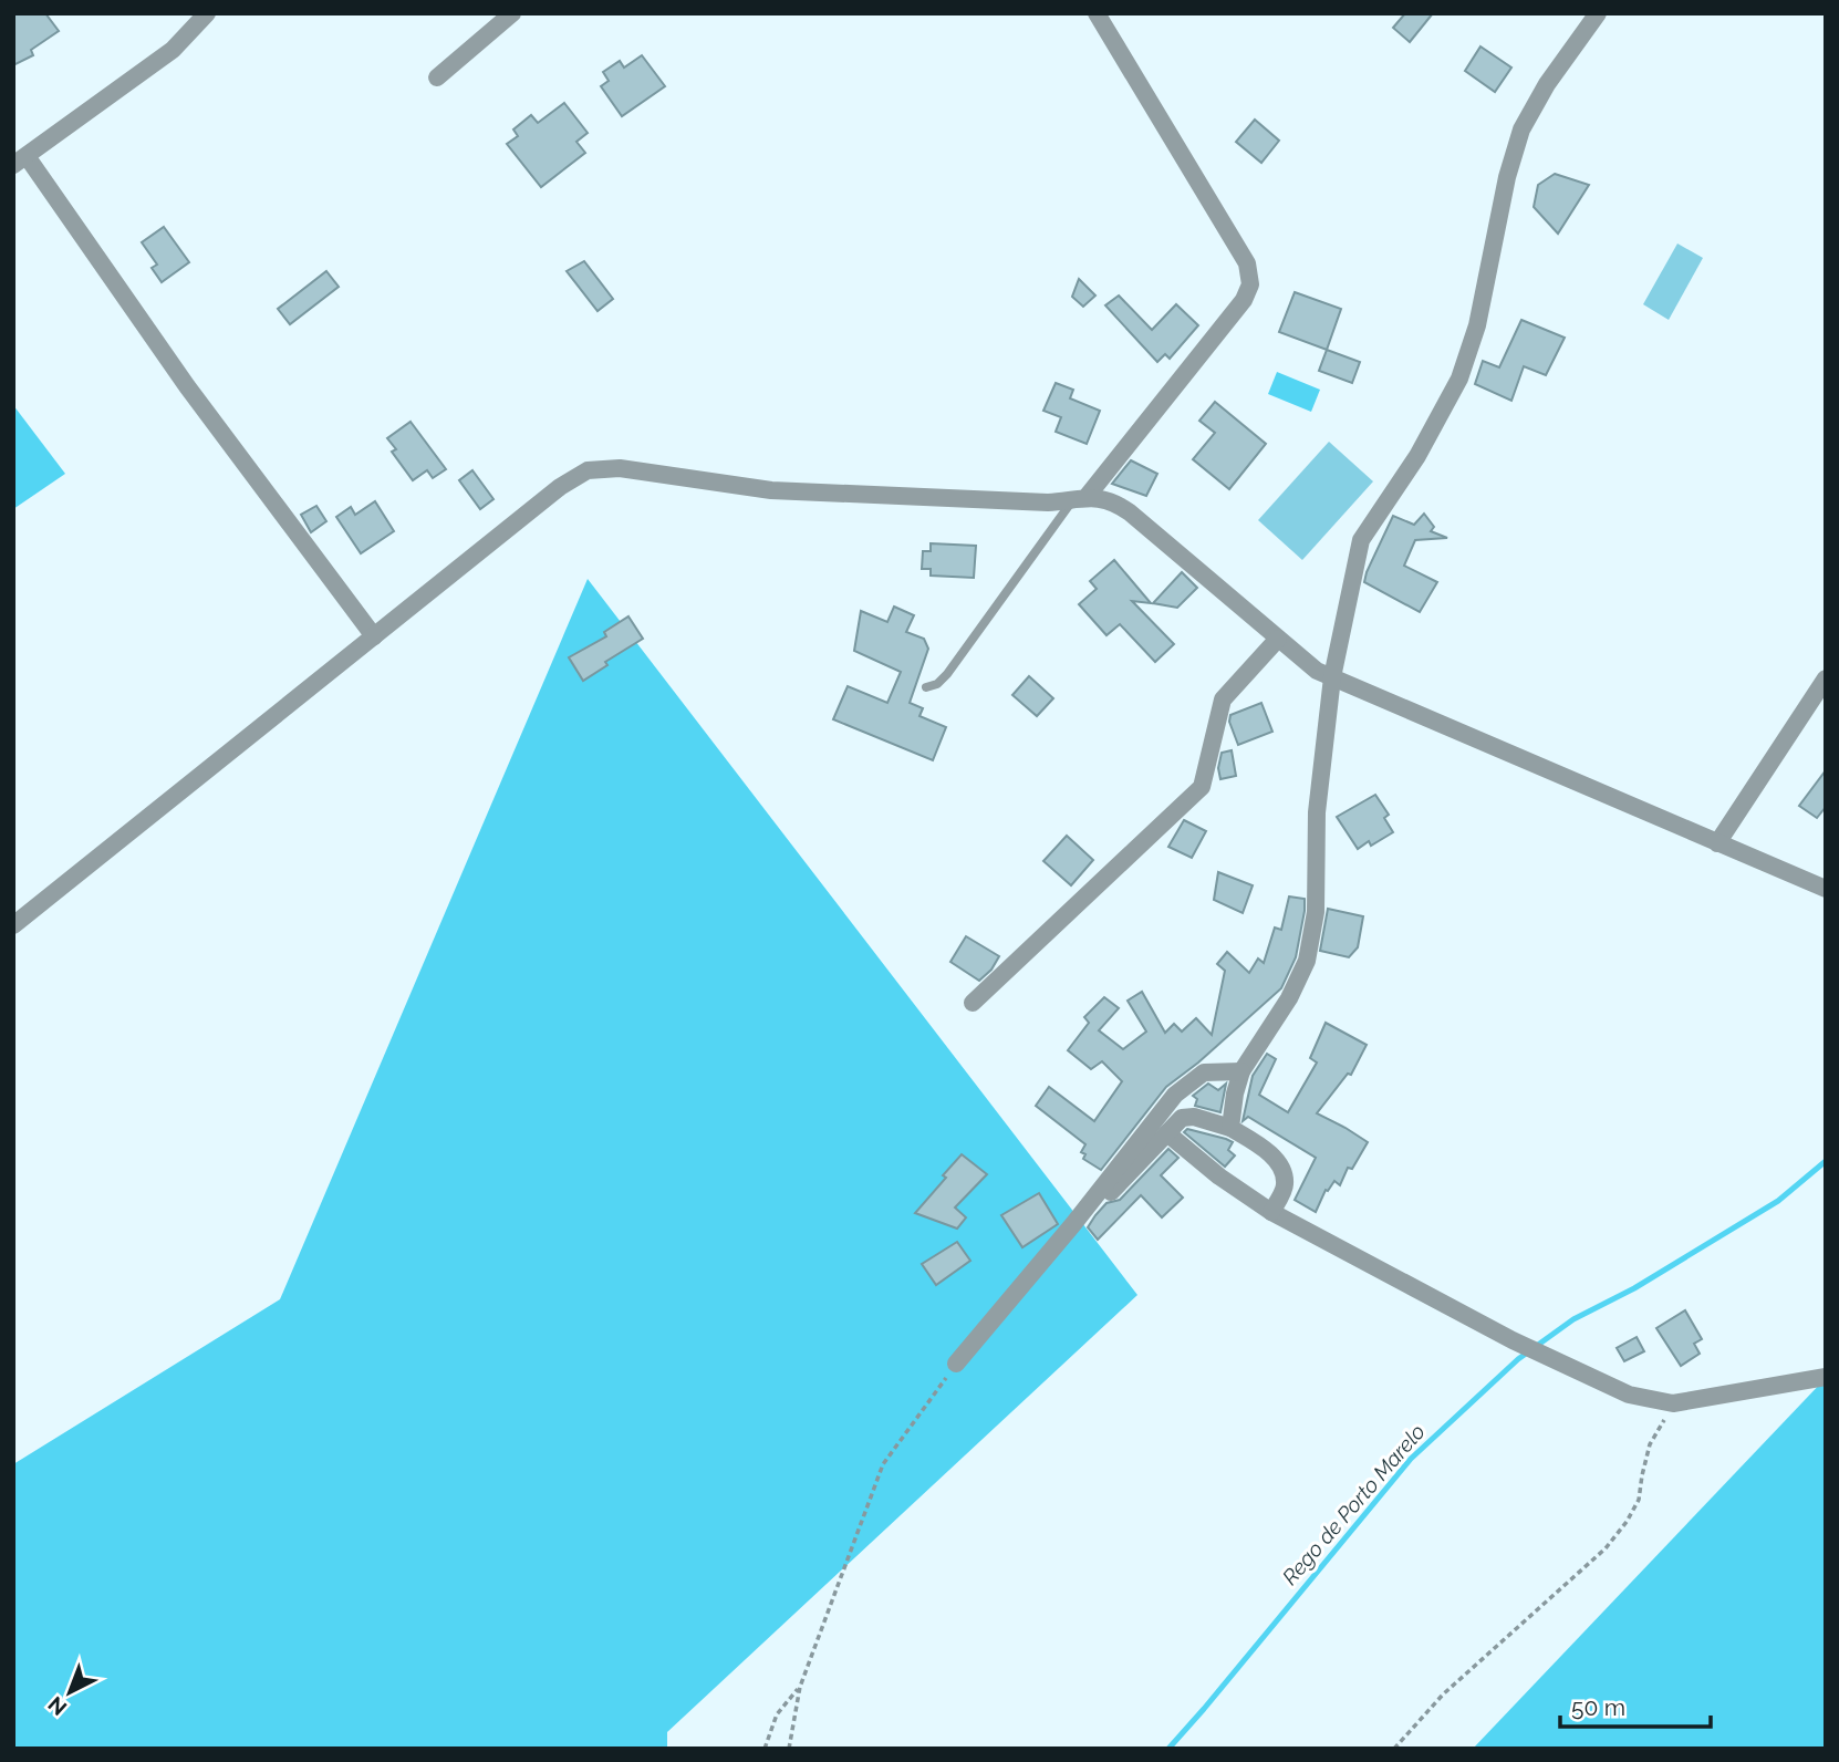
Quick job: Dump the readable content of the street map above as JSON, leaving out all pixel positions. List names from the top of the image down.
{
  "water": ["Rego de Porto Marelo"],
  "scale_bar": "50 m",
  "north": "bottom left"
}
